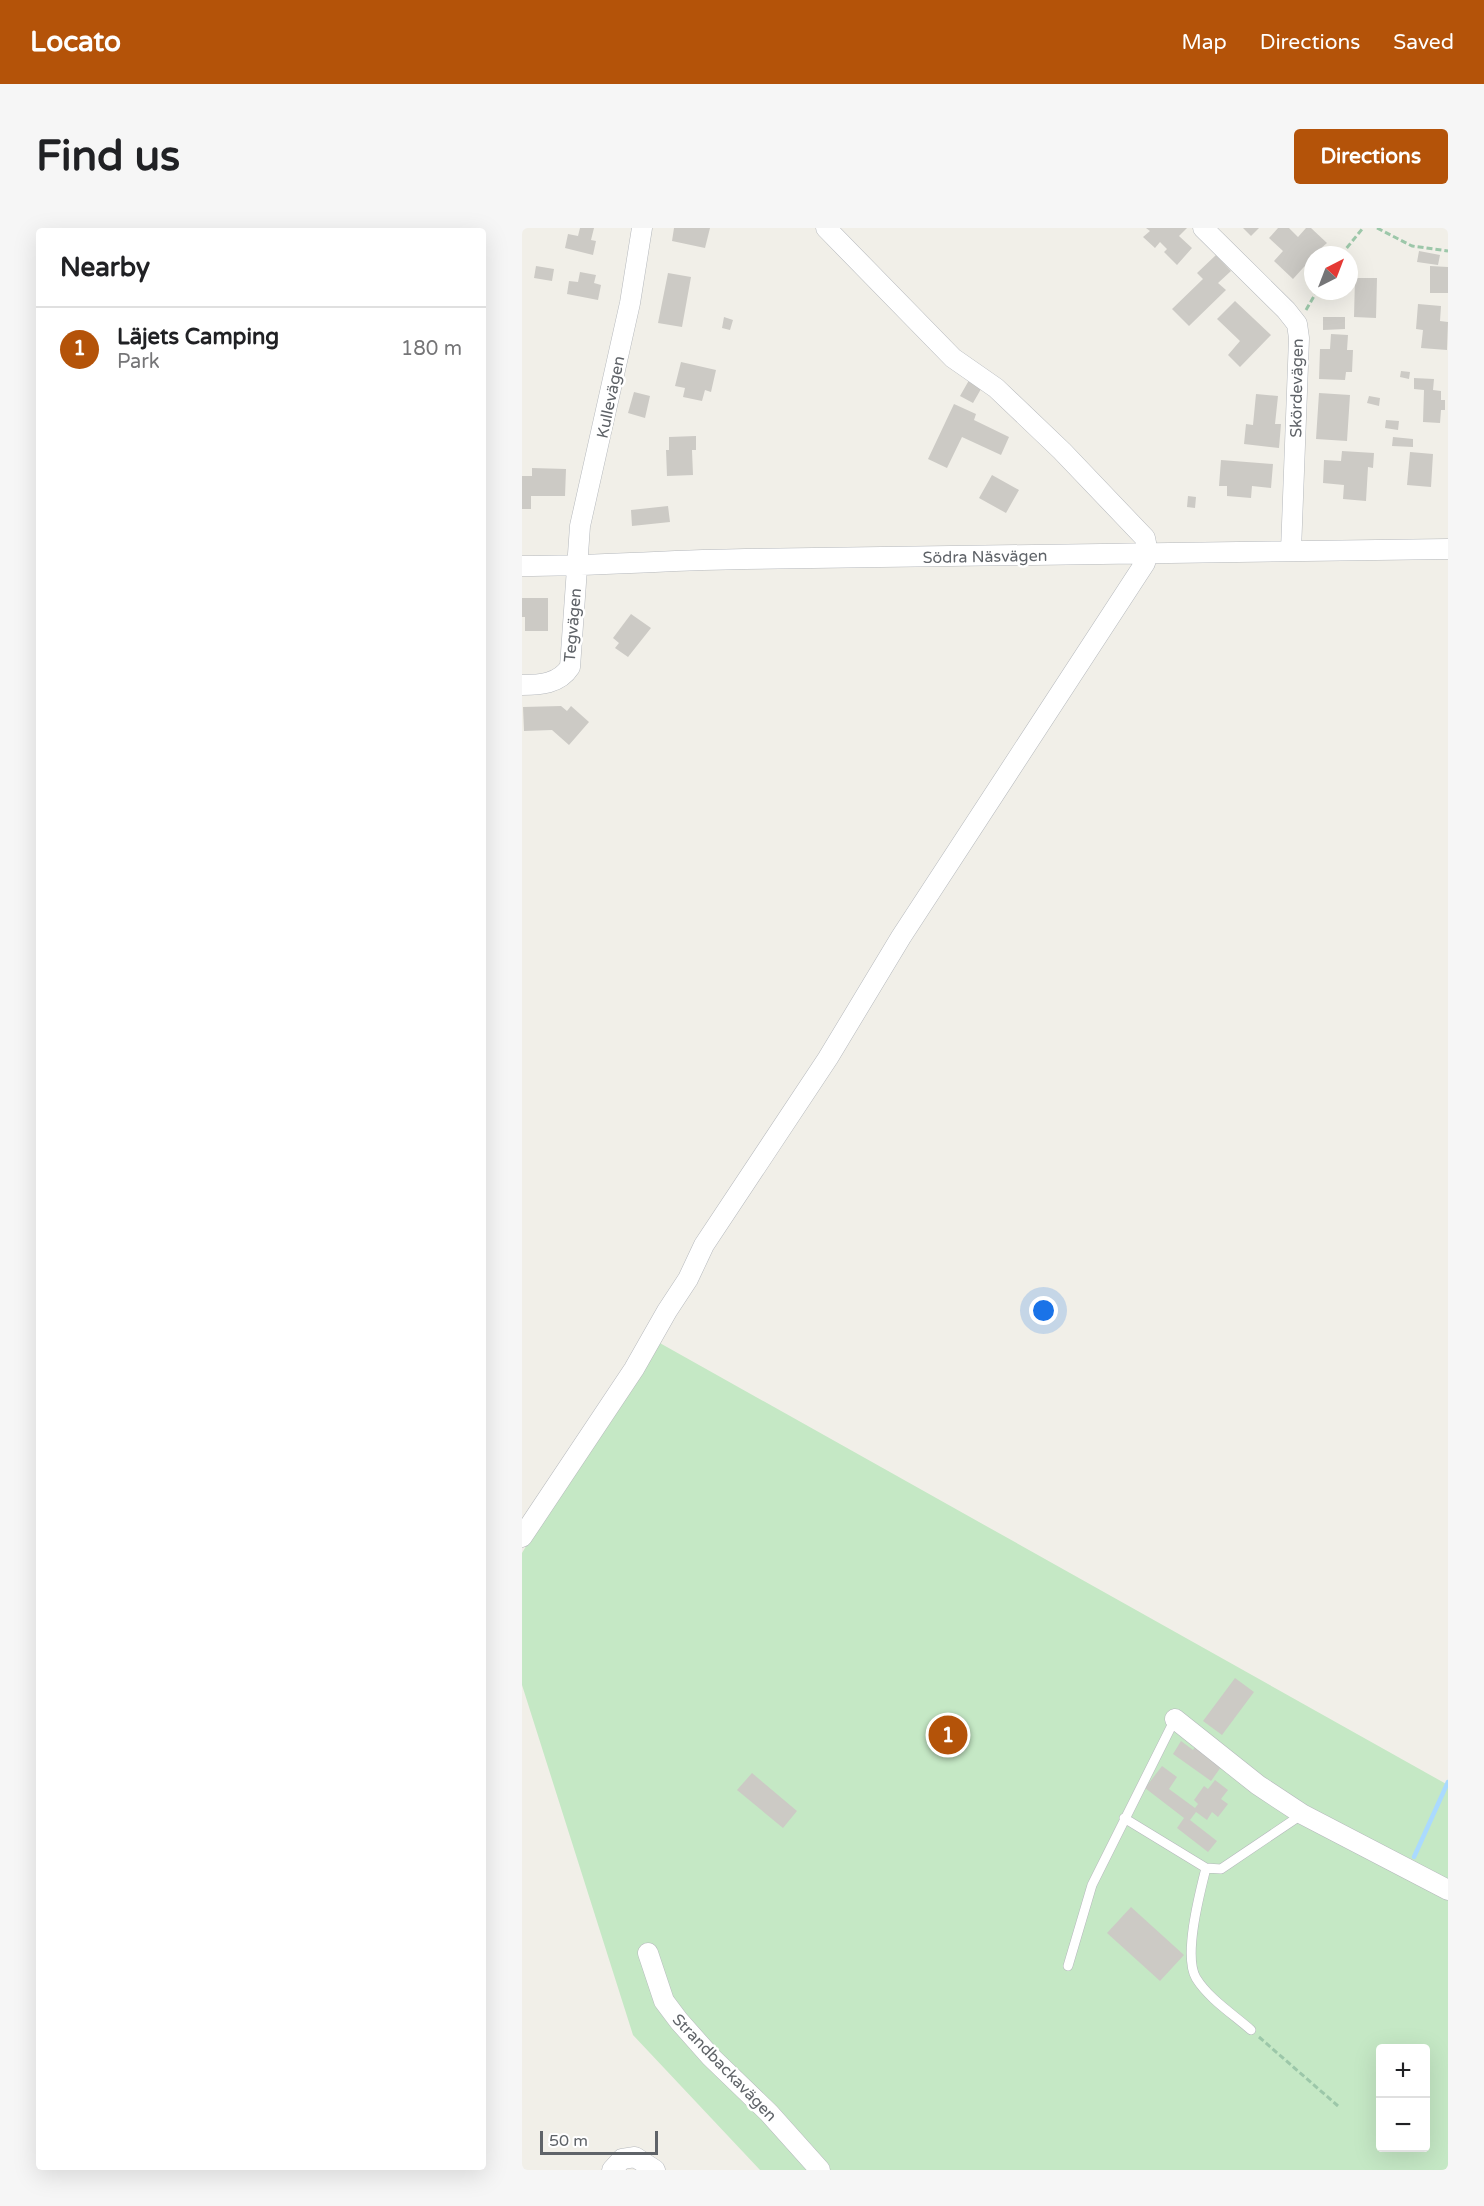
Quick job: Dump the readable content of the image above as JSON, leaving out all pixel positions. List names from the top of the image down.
{
  "streets": {
    "street": [
      "Skördevägen",
      "Kullevägen",
      "Södra Näsvägen",
      "Tegvägen",
      "Strandbackavägen"
    ]
  },
  "crossings": [
    ["Skördevägen", "Södra Näsvägen"],
    ["Kullevägen", "Södra Näsvägen"],
    ["Kullevägen", "Tegvägen"],
    ["Södra Näsvägen", "Tegvägen"]
  ],
  "scale_bar": "50 m",
  "north": "top right",
  "page": {
    "header": "Locato",
    "nav": ["Map", "Directions", "Saved"],
    "buttons": "Directions",
    "title": "Find us",
    "heading": "Nearby",
    "list": [
      {
        "mark": "1",
        "name": "Läjets Camping",
        "note": "Park",
        "value": "180 m"
      }
    ],
    "pins": "1",
    "map_buttons": ["+", "−"],
    "scale": "50 m"
  }
}
